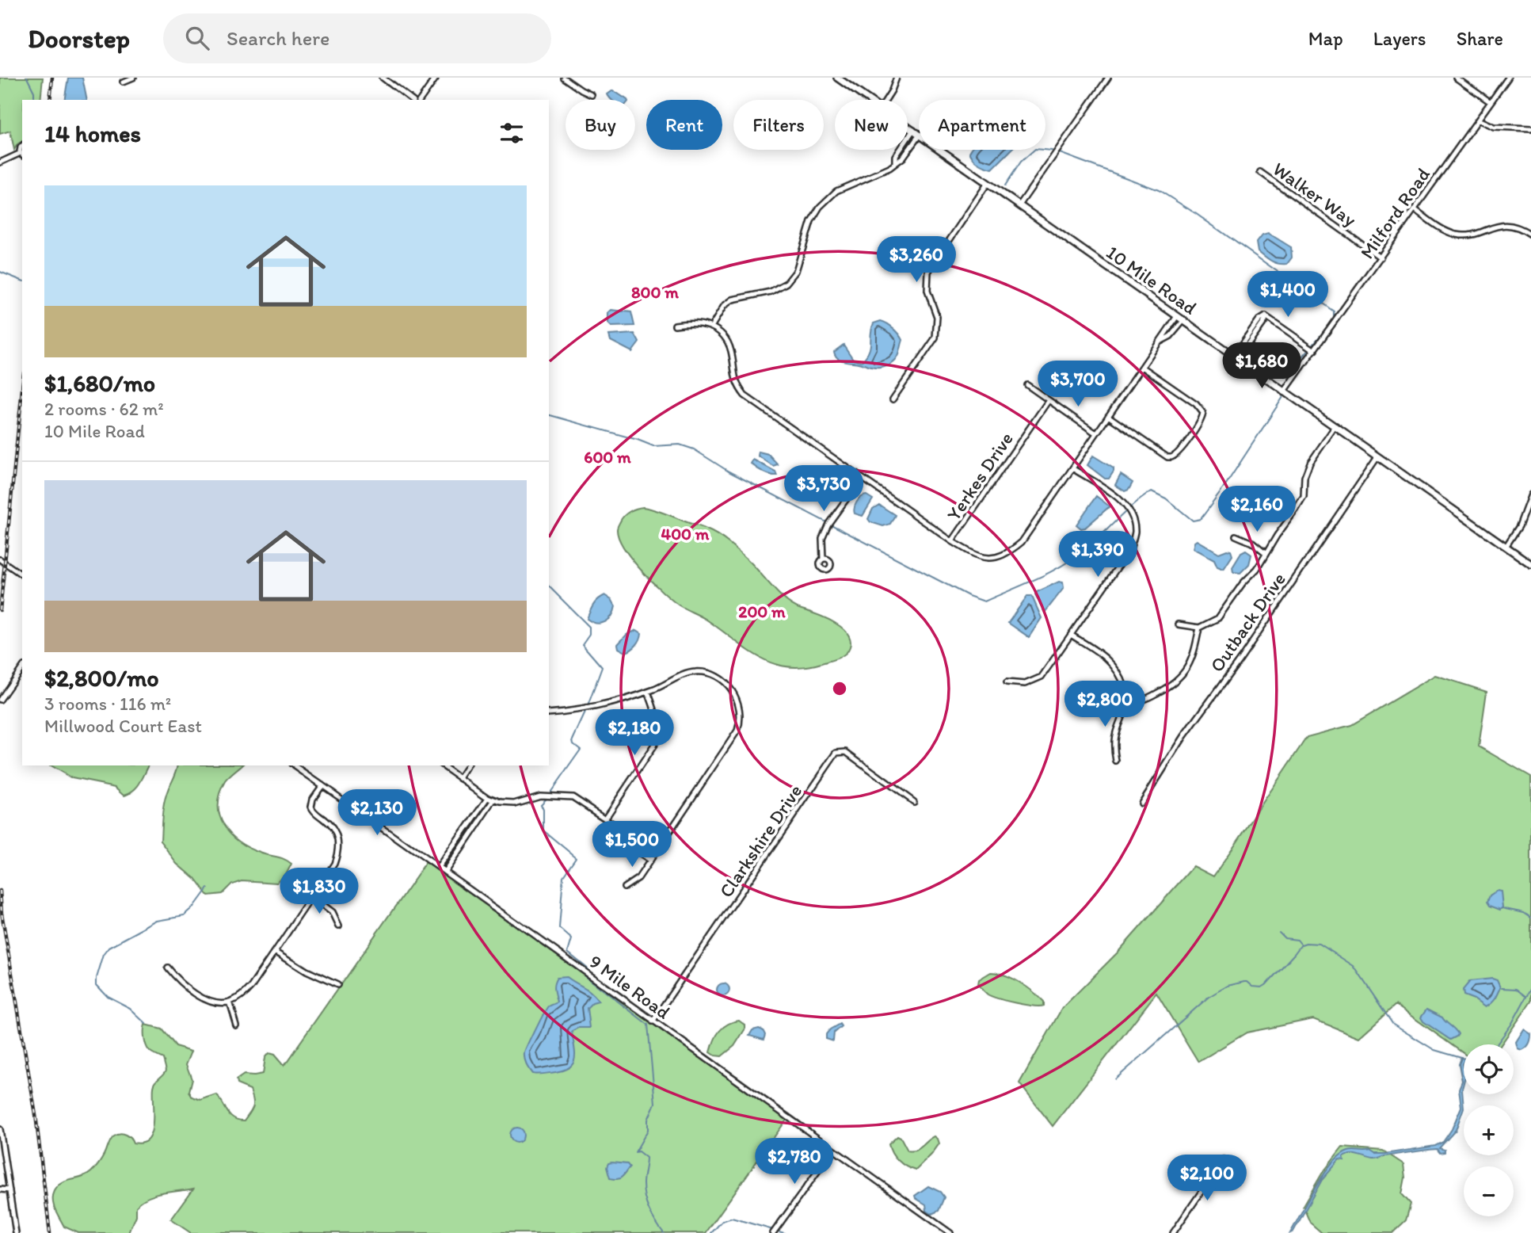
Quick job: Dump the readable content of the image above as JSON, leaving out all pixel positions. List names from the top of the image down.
{
  "streets": {
    "main road": ["10 Mile Road"],
    "street": [
      "Walker Way",
      "Milford Road",
      "Yerkes Drive",
      "Outback Drive",
      "Clarkshire Drive",
      "9 Mile Road"
    ]
  },
  "crossings": [
    ["Walker Way", "Milford Road"],
    ["Milford Road", "10 Mile Road"],
    ["10 Mile Road", "Outback Drive"],
    ["Clarkshire Drive", "9 Mile Road"]
  ],
  "page": {
    "header": "Doorstep",
    "search": "Search here",
    "nav": ["Map", "Layers", "Share"],
    "chip": [
      "Buy",
      "Rent",
      "Filters",
      "New",
      "Apartment"
    ],
    "heading": "14 homes",
    "list": [
      {
        "name": "$1,680/mo",
        "note": "2 rooms · 62 m² · 10 Mile Road"
      },
      {
        "name": "$2,800/mo",
        "note": "3 rooms · 116 m² · Millwood Court East"
      }
    ],
    "price": [
      "$3,260",
      "$1,400",
      "$1,680",
      "$3,700",
      "$3,730",
      "$2,160",
      "$1,390",
      "$2,800",
      "$2,180",
      "$2,130",
      "$1,500",
      "$1,830",
      "$2,780",
      "$2,100"
    ],
    "map_buttons": ["+", "−"]
  },
  "rings": [
    "800 m",
    "600 m",
    "400 m",
    "200 m"
  ]
}
